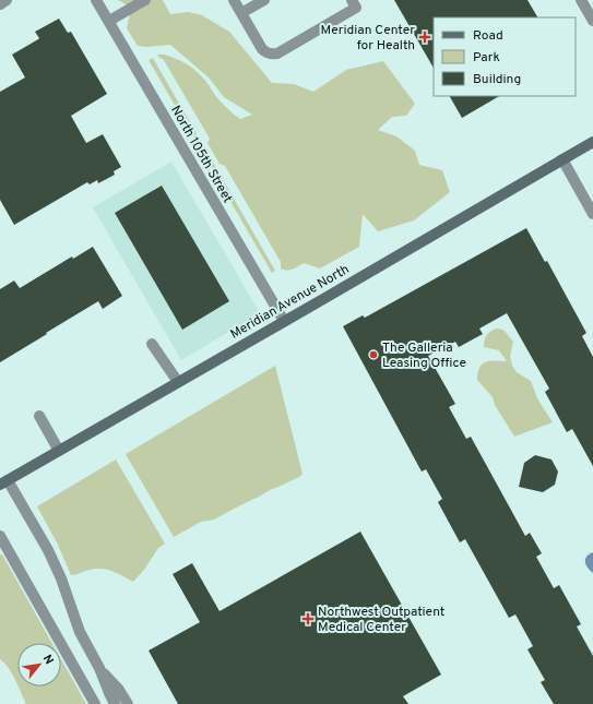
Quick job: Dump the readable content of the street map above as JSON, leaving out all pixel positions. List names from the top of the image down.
{
  "streets": {
    "street": ["North 105th Street", "Meridian Avenue North"]
  },
  "crossings": [
    ["North 105th Street", "Meridian Avenue North"]
  ],
  "places": {
    "health": ["Meridian Center for Health", "Northwest Outpatient Medical Center"],
    "other": ["The Galleria Leasing Office"]
  },
  "legend": ["Road", "Park", "Building"],
  "north": "top right"
}
